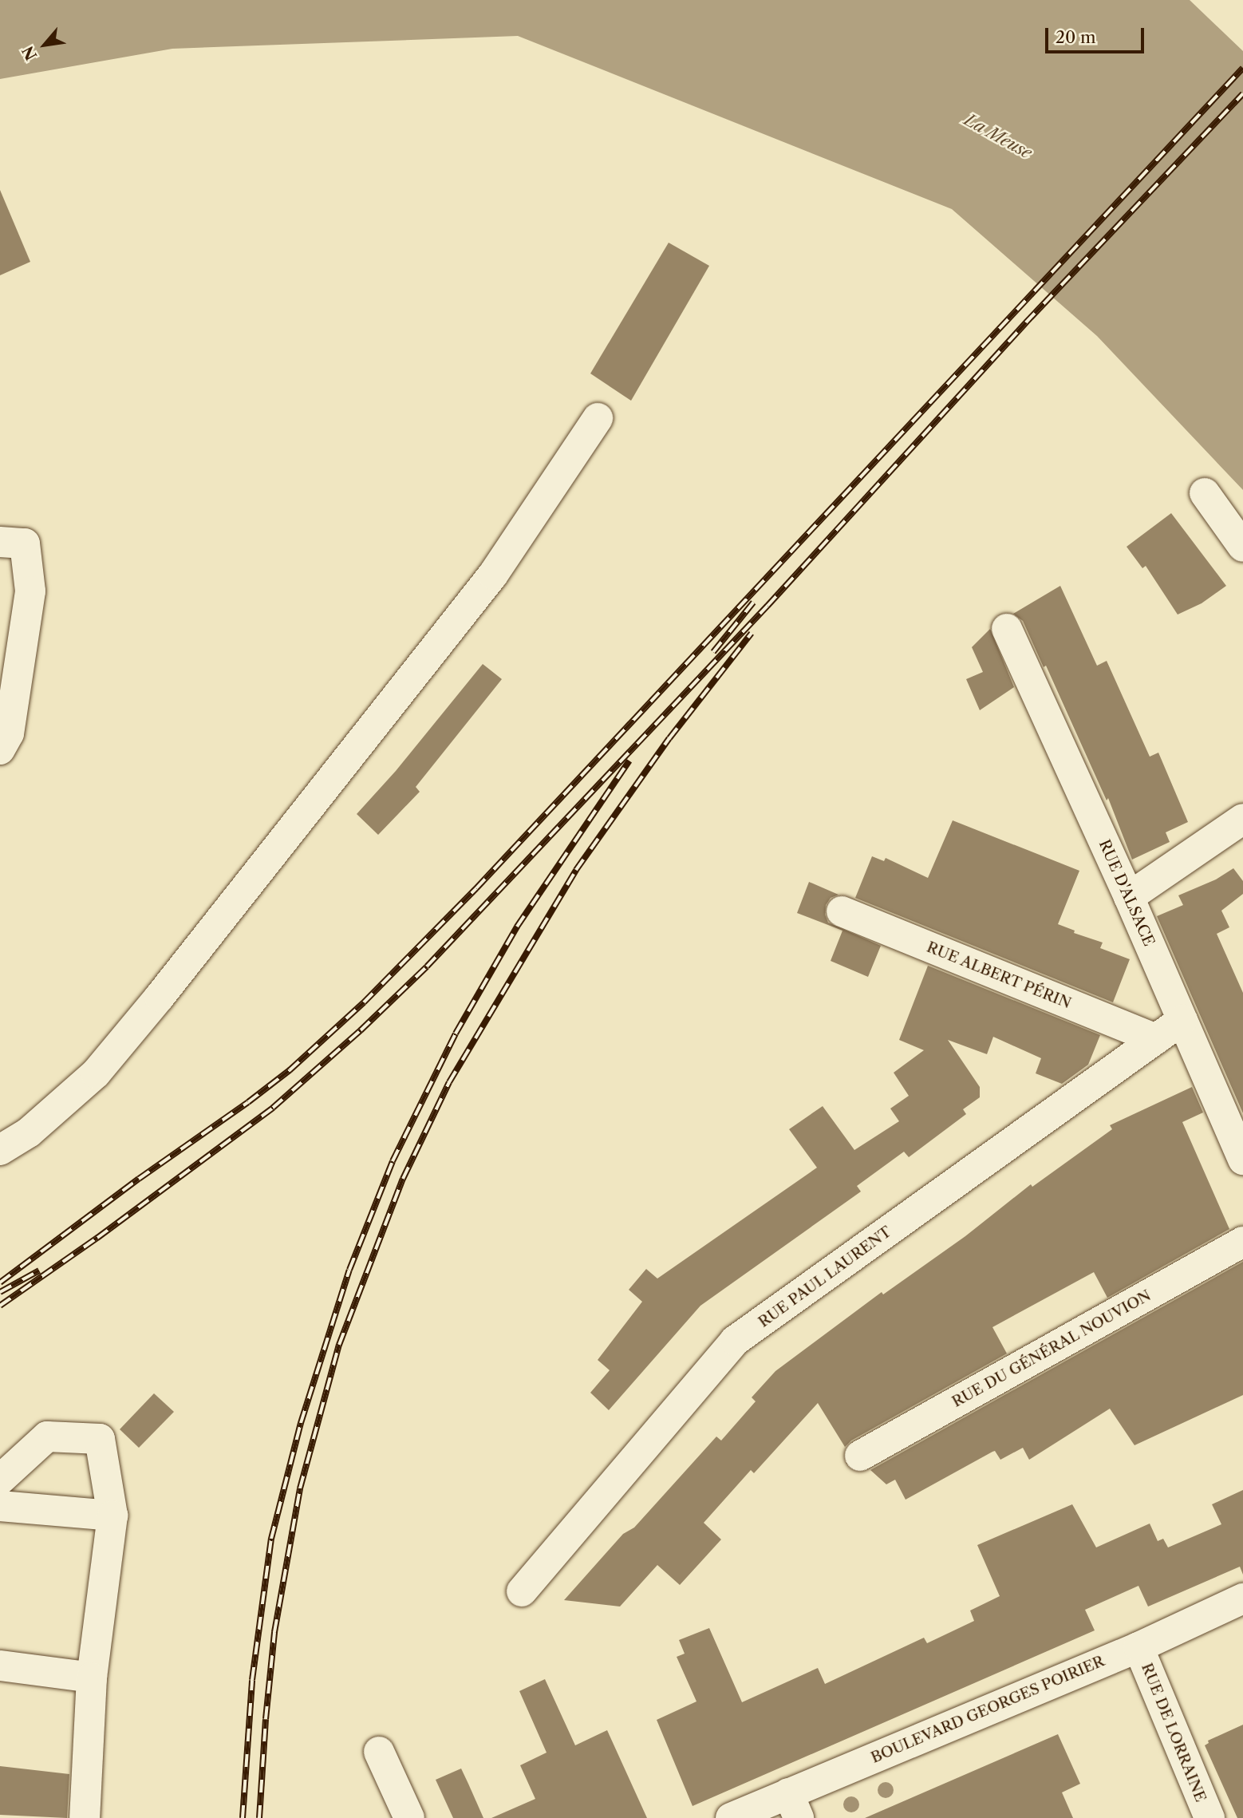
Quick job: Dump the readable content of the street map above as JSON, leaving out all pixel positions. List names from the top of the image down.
{
  "streets": {
    "street": [
      "RUE D'ALSACE",
      "RUE ALBERT PÉRIN",
      "RUE PAUL LAURENT",
      "RUE DU GÉNÉRAL NOUVION",
      "BOULEVARD GEORGES POIRIER",
      "RUE DE LORRAINE"
    ]
  },
  "crossings": [
    ["RUE D'ALSACE", "RUE PAUL LAURENT"],
    ["RUE ALBERT PÉRIN", "RUE PAUL LAURENT"],
    ["BOULEVARD GEORGES POIRIER", "RUE DE LORRAINE"]
  ],
  "water": ["La Meuse"],
  "scale_bar": "20 m",
  "north": "bottom left"
}
